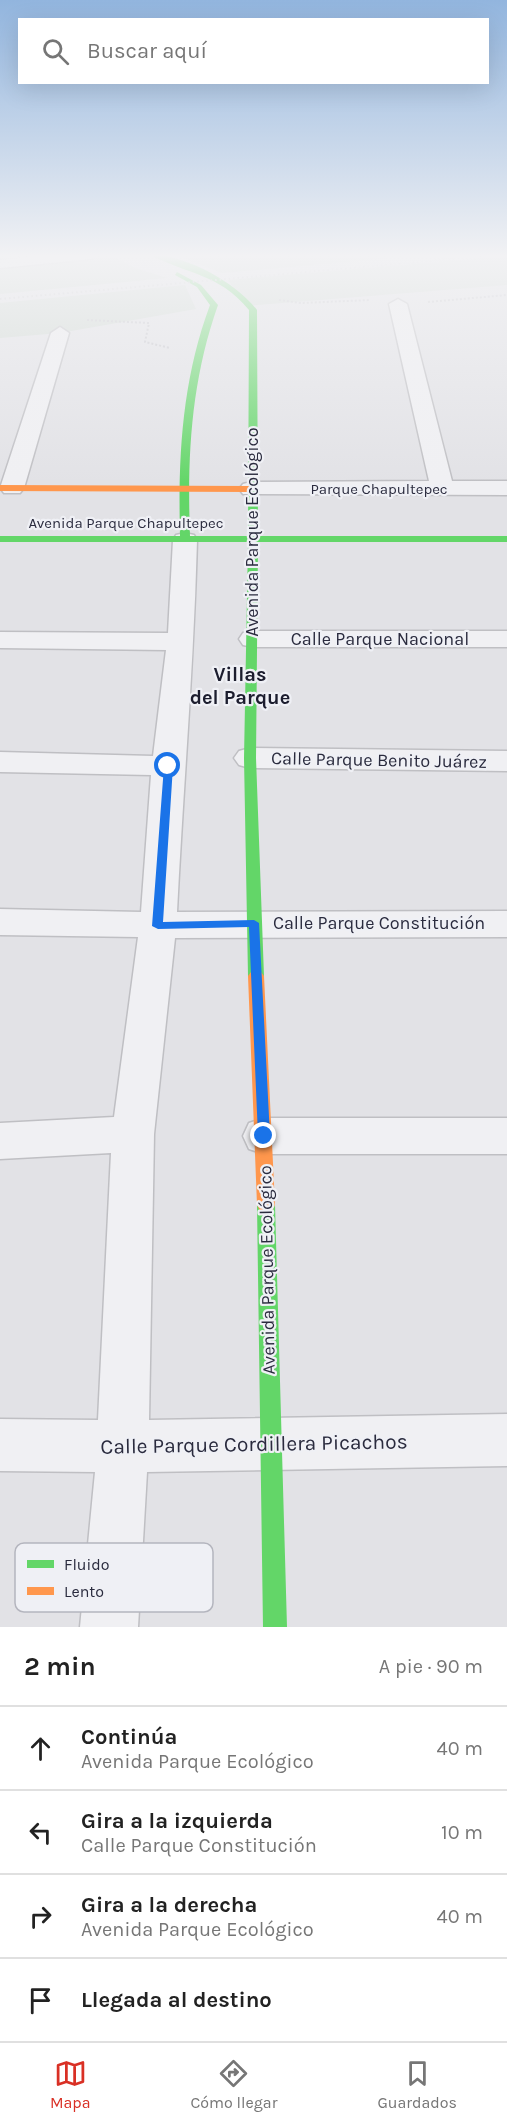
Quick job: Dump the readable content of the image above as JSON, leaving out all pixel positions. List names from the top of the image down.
{
  "streets": {
    "street": [
      "Parque Chapultepec",
      "Avenida Parque Chapultepec",
      "Avenida Parque Ecológico",
      "Calle Parque Nacional",
      "Calle Parque Benito Juárez",
      "Calle Parque Constitución",
      "Calle Parque Cordillera Picachos"
    ]
  },
  "crossings": [
    ["Parque Chapultepec", "Avenida Parque Chapultepec"],
    ["Parque Chapultepec", "Avenida Parque Ecológico"],
    ["Avenida Parque Chapultepec", "Avenida Parque Ecológico"],
    ["Avenida Parque Ecológico", "Calle Parque Nacional"],
    ["Avenida Parque Ecológico", "Calle Parque Benito Juárez"],
    ["Avenida Parque Ecológico", "Calle Parque Constitución"],
    ["Avenida Parque Ecológico", "Calle Parque Cordillera Picachos"]
  ],
  "districts": ["Villas del Parque"],
  "legend": ["Fluido", "Lento"],
  "page": {
    "search": "Buscar aquí",
    "heading": ["2 min", "A pie · 90 m"],
    "list": [
      ["Continúa", "Avenida Parque Ecológico", "40 m"],
      ["Gira a la izquierda", "Calle Parque Constitución", "10 m"],
      ["Gira a la derecha", "Avenida Parque Ecológico", "40 m"],
      "Llegada al destino"
    ],
    "nav": ["Mapa", "Cómo llegar", "Guardados"]
  }
}
